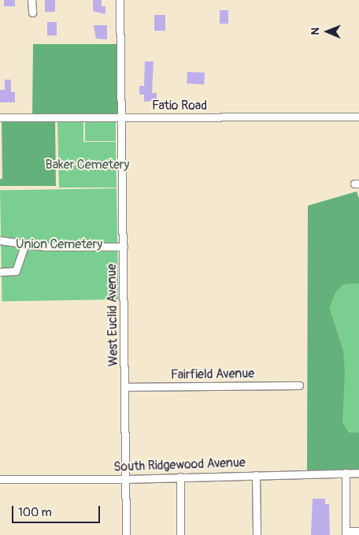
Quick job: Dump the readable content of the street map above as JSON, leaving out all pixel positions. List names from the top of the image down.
{
  "streets": {
    "street": [
      "Fatio Road",
      "West Euclid Avenue",
      "Fairfield Avenue",
      "South Ridgewood Avenue"
    ]
  },
  "crossings": [
    ["Fatio Road", "West Euclid Avenue"],
    ["West Euclid Avenue", "Fairfield Avenue"],
    ["West Euclid Avenue", "South Ridgewood Avenue"]
  ],
  "parks": ["Baker Cemetery", "Union Cemetery"],
  "scale_bar": "100 m",
  "north": "left"
}
